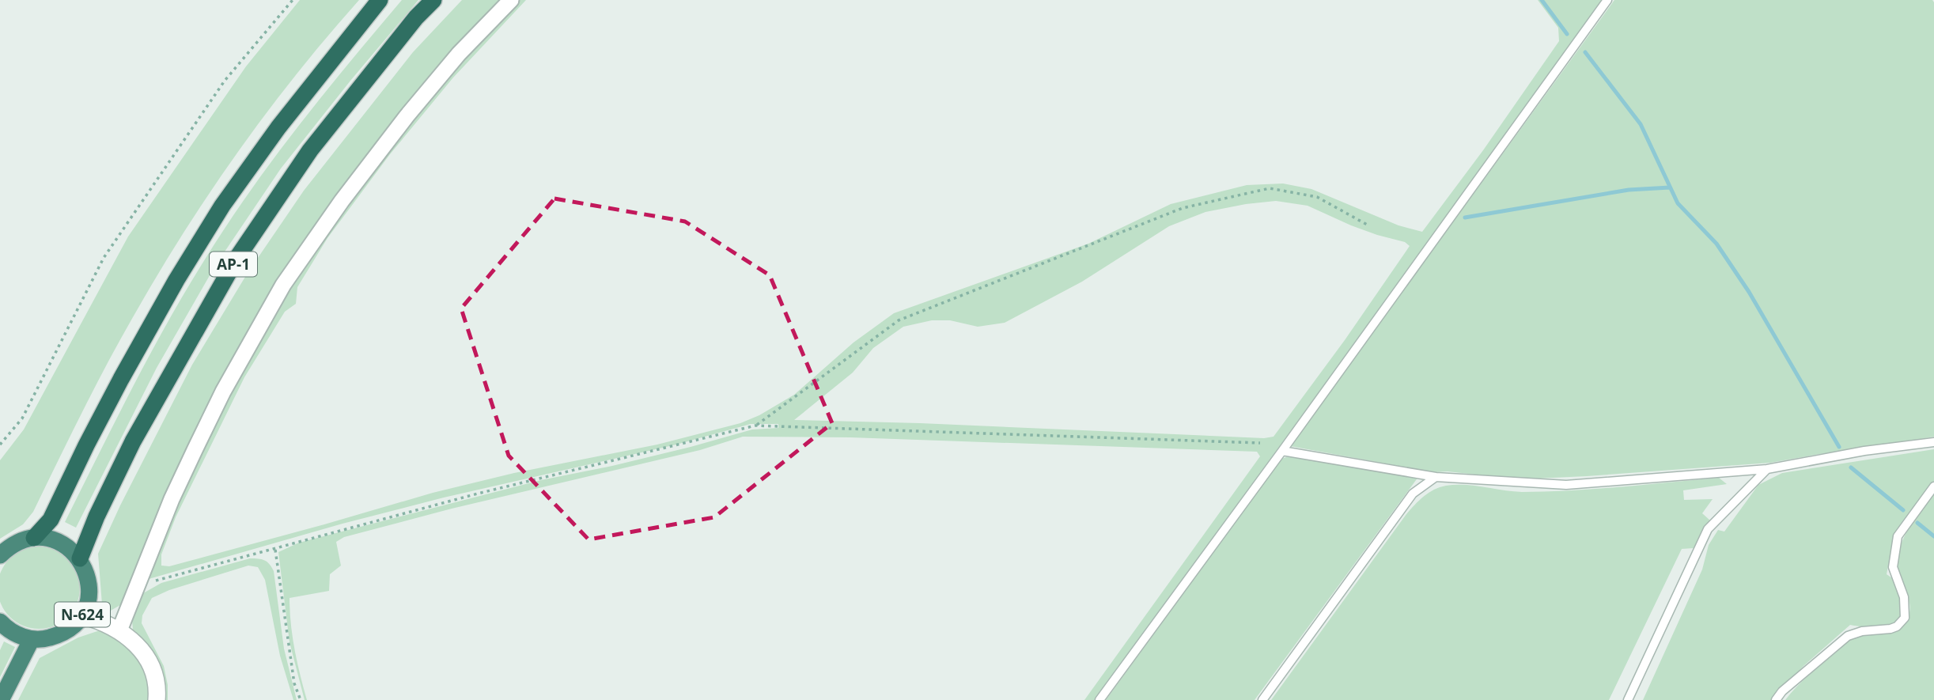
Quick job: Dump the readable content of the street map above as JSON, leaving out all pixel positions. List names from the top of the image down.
{
  "streets": {
    "highway": ["AP-1", "N-624"]
  },
  "crossings": [
    ["AP-1", "N-624"]
  ]
}
